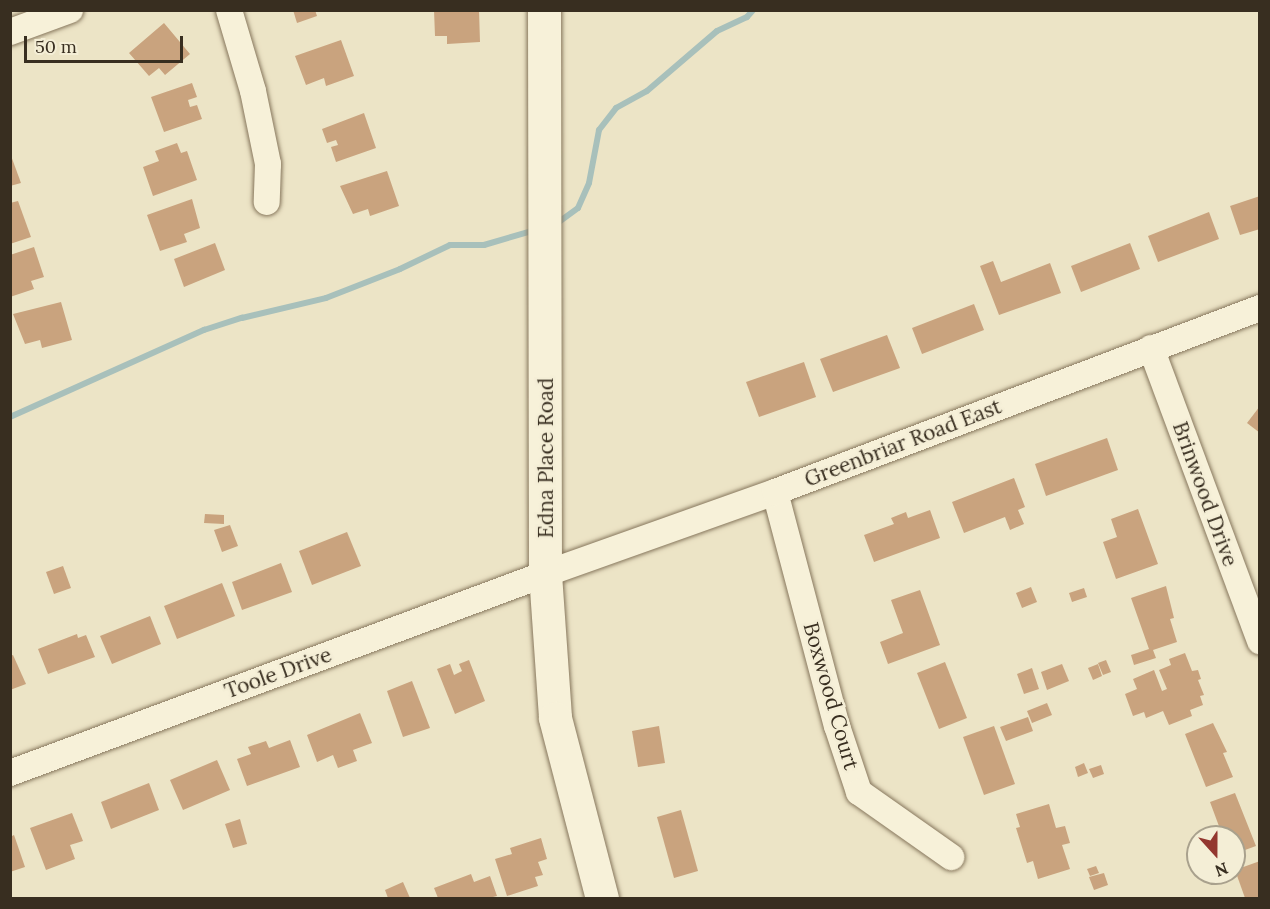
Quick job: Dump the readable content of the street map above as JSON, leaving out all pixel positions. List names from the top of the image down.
{
  "streets": {
    "street": [
      "Greenbriar Road East",
      "Edna Place Road",
      "Brinwood Drive",
      "Toole Drive",
      "Boxwood Court"
    ]
  },
  "crossings": [
    ["Greenbriar Road East", "Edna Place Road"],
    ["Greenbriar Road East", "Brinwood Drive"],
    ["Greenbriar Road East", "Toole Drive"],
    ["Greenbriar Road East", "Boxwood Court"],
    ["Edna Place Road", "Toole Drive"]
  ],
  "scale_bar": "50 m",
  "north": "bottom"
}
